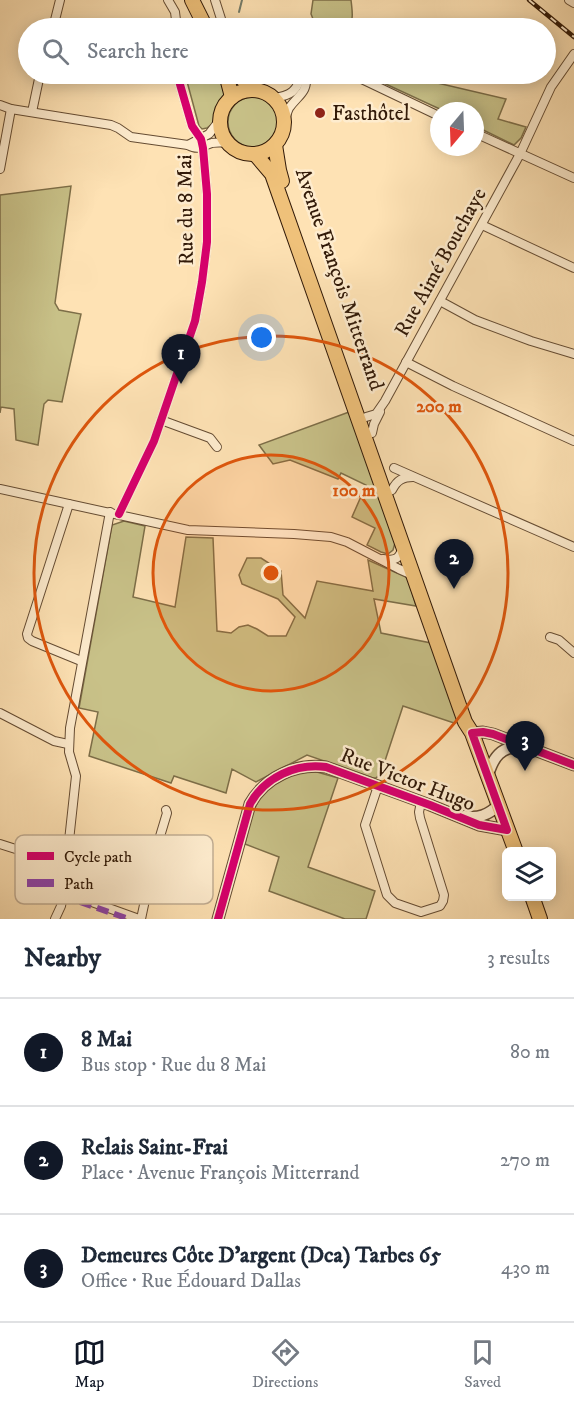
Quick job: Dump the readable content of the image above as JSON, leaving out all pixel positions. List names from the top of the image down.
{
  "streets": {
    "main road": ["Avenue François Mitterrand"],
    "street": ["Rue du 8 Mai", "Rue Aimé Bouchaye", "Rue Victor Hugo"]
  },
  "crossings": [
    ["Rue Aimé Bouchaye", "Avenue François Mitterrand"],
    ["Avenue François Mitterrand", "Rue Victor Hugo"]
  ],
  "places": ["Fasthôtel"],
  "legend": ["Cycle path", "Path"],
  "north": "bottom",
  "page": {
    "search": "Search here",
    "pins": ["1", "2", "3"],
    "heading": ["Nearby", "3 results"],
    "list": [
      {
        "mark": "1",
        "name": "8 Mai",
        "note": "Bus stop · Rue du 8 Mai",
        "value": "80 m"
      },
      {
        "mark": "2",
        "name": "Relais Saint-Frai",
        "note": "Place · Avenue François Mitterrand",
        "value": "270 m"
      },
      {
        "mark": "3",
        "name": "Demeures Côte D'argent (Dca) Tarbes 65",
        "note": "Office · Rue Édouard Dallas",
        "value": "430 m"
      }
    ],
    "nav": ["Map", "Directions", "Saved"]
  },
  "rings": ["200 m", "100 m"]
}
